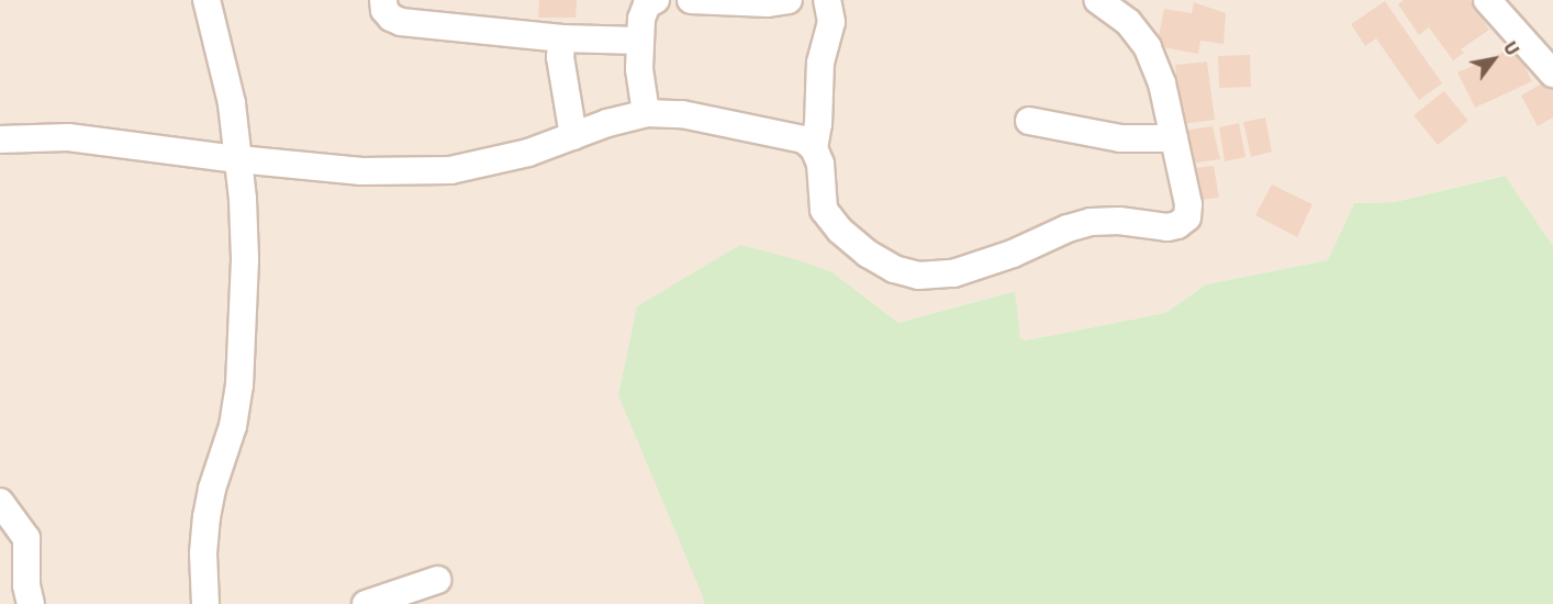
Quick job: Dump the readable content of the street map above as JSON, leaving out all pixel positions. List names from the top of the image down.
{
  "north": "top right"
}
